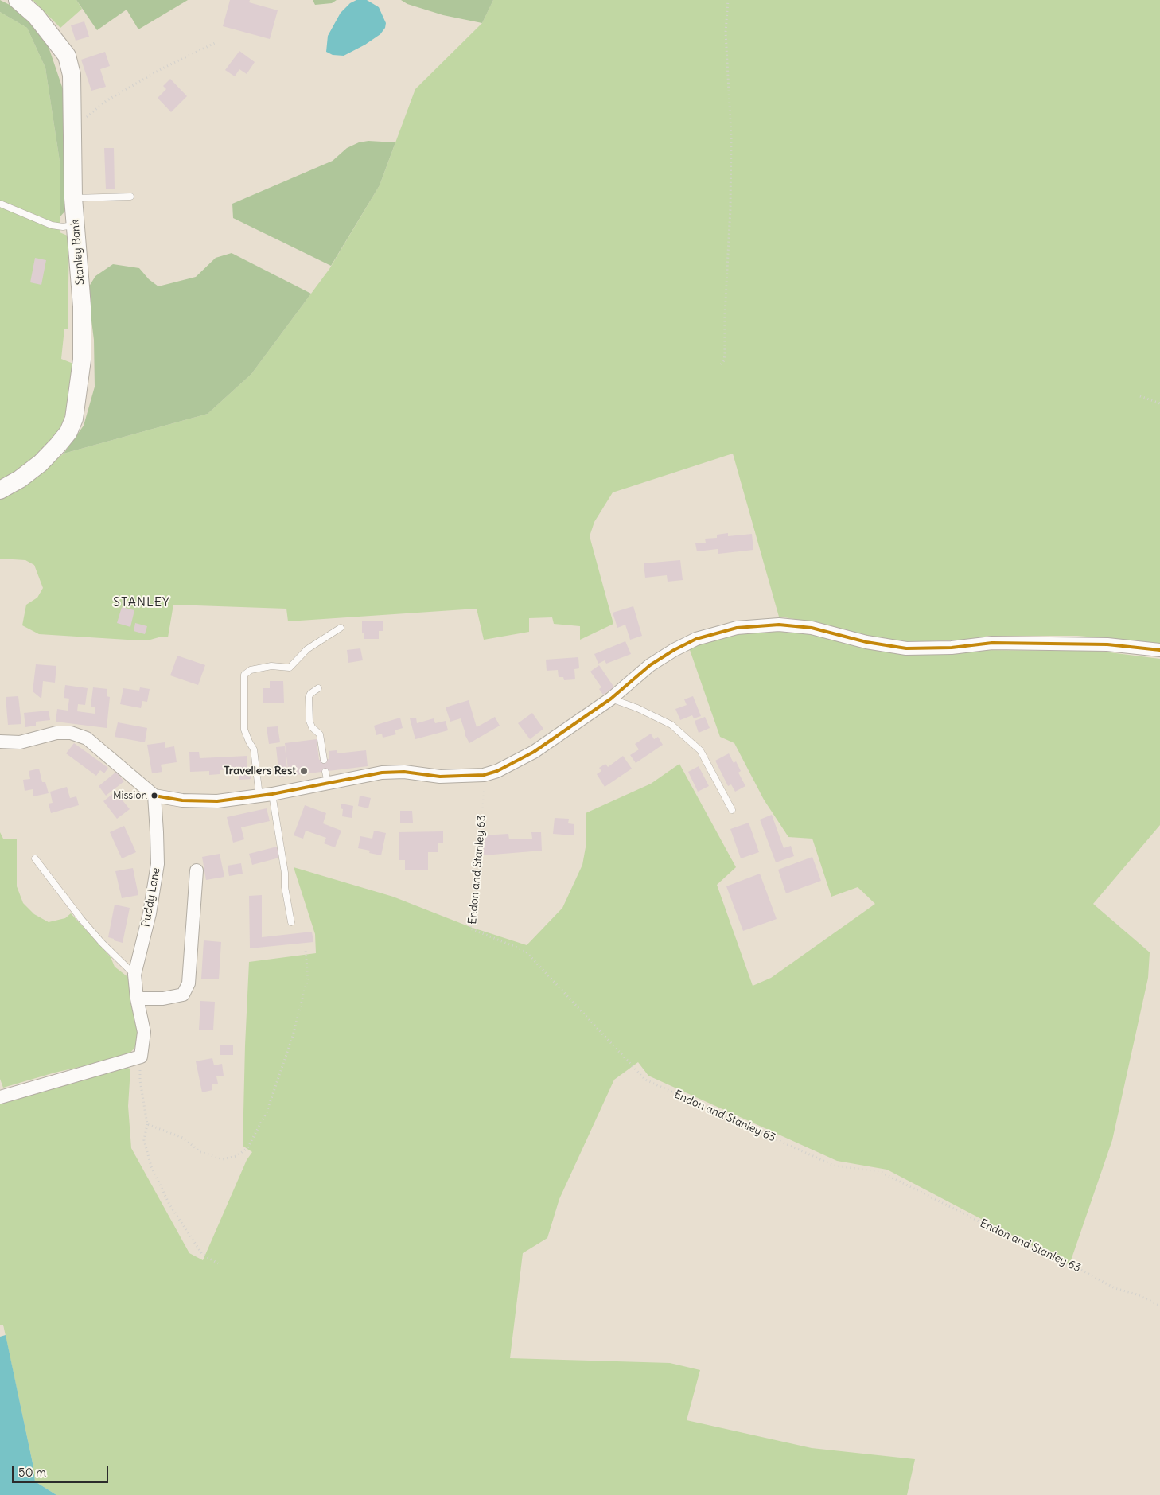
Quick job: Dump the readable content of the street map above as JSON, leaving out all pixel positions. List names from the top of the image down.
{
  "streets": {
    "street": ["Stanley Bank", "Puddy Lane"],
    "path": ["Endon and Stanley 63"]
  },
  "districts": ["STANLEY"],
  "places": ["Travellers Rest", "Mission"],
  "scale_bar": "50 m"
}
